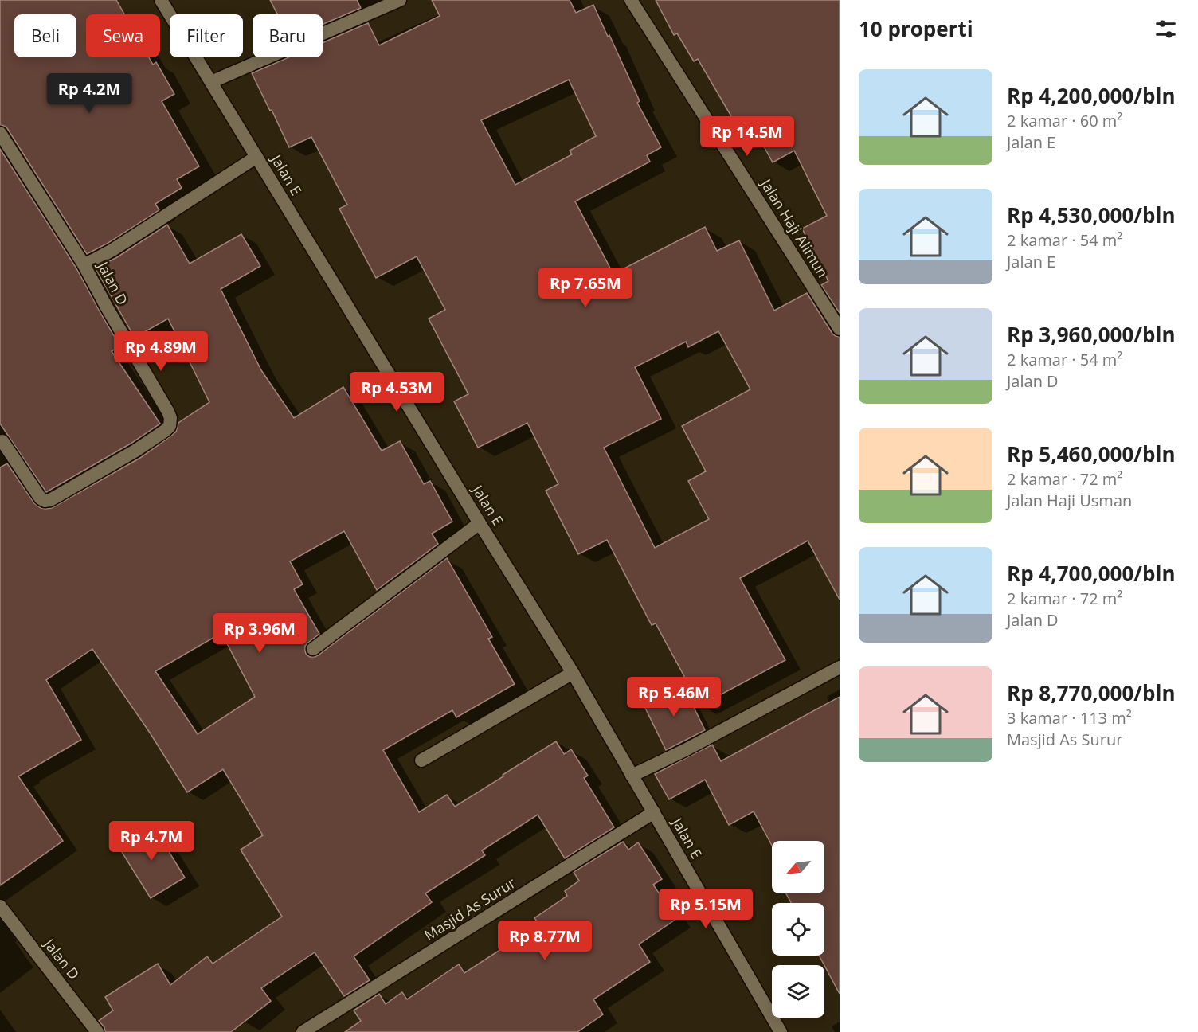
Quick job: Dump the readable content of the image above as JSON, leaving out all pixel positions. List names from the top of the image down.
{
  "streets": {
    "street": [
      "Jalan E",
      "Jalan Haji Alimun",
      "Jalan D",
      "Masjid As Surur"
    ]
  },
  "crossings": [
    ["Jalan E", "Jalan D"],
    ["Jalan E", "Masjid As Surur"]
  ],
  "north": "bottom left",
  "page": {
    "heading": "10 properti",
    "chip": [
      "Beli",
      "Sewa",
      "Filter",
      "Baru"
    ],
    "list": [
      {
        "name": "Rp 4,200,000/bln",
        "note": "2 kamar · 60 m² · Jalan E"
      },
      {
        "name": "Rp 4,530,000/bln",
        "note": "2 kamar · 54 m² · Jalan E"
      },
      {
        "name": "Rp 3,960,000/bln",
        "note": "2 kamar · 54 m² · Jalan D"
      },
      {
        "name": "Rp 5,460,000/bln",
        "note": "2 kamar · 72 m² · Jalan Haji Usman"
      },
      {
        "name": "Rp 4,700,000/bln",
        "note": "2 kamar · 72 m² · Jalan D"
      },
      {
        "name": "Rp 8,770,000/bln",
        "note": "3 kamar · 113 m² · Masjid As Surur"
      }
    ],
    "price": [
      "Rp 4.2M",
      "Rp 14.5M",
      "Rp 7.65M",
      "Rp 4.89M",
      "Rp 4.53M",
      "Rp 3.96M",
      "Rp 5.46M",
      "Rp 4.7M",
      "Rp 5.15M",
      "Rp 8.77M"
    ]
  }
}
